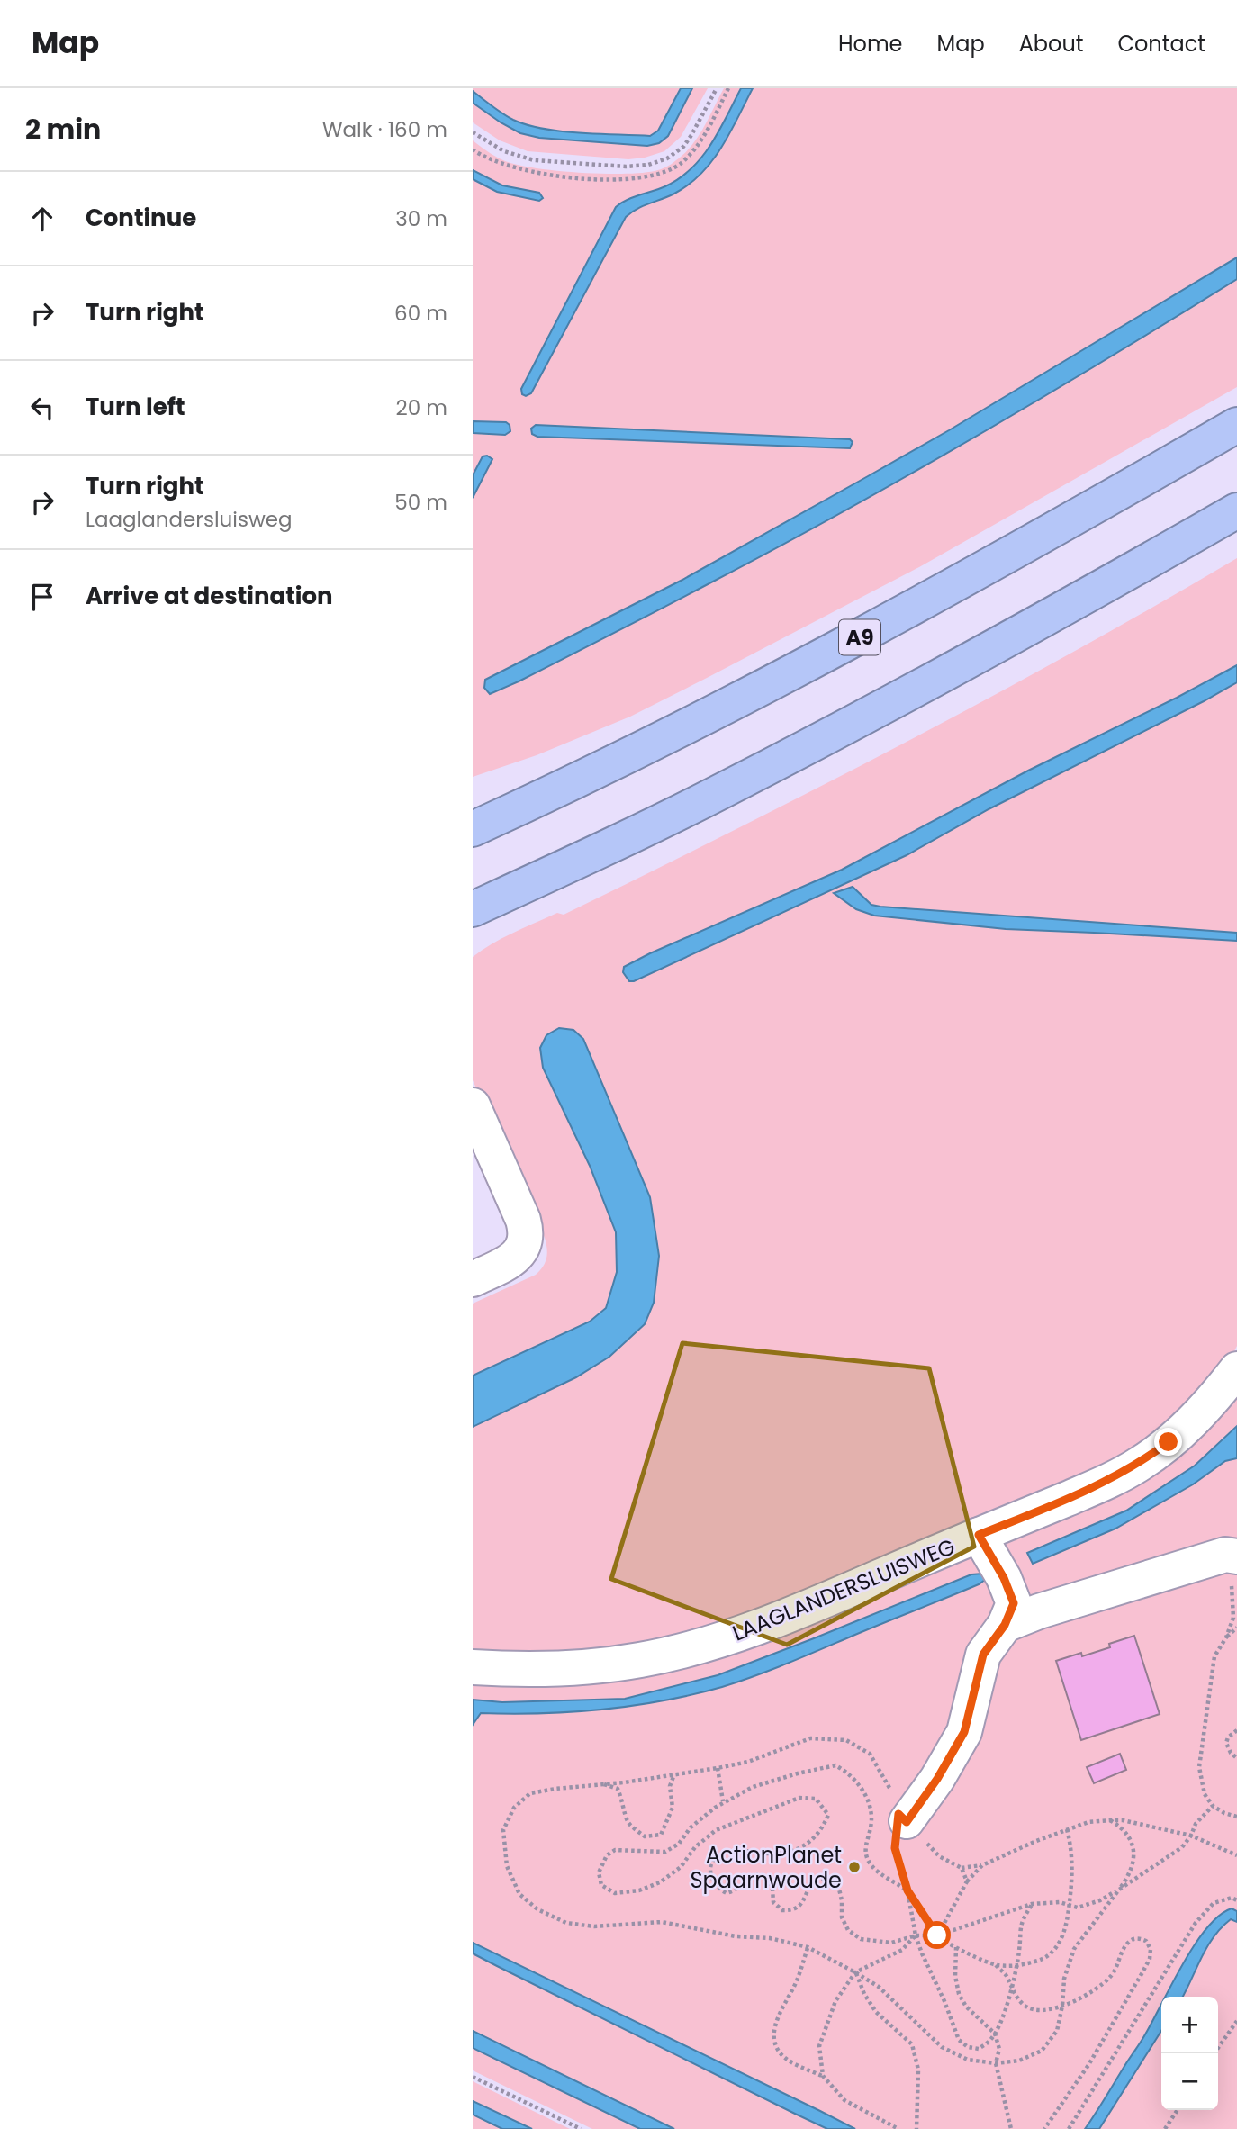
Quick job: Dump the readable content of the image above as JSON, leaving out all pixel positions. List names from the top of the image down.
{
  "streets": {
    "highway": ["A9"],
    "street": ["LAAGLANDERSLUISWEG"]
  },
  "places": ["ActionPlanet Spaarnwoude"],
  "page": {
    "header": "Map",
    "nav": [
      "Home",
      "Map",
      "About",
      "Contact"
    ],
    "heading": ["2 min", "Walk · 160 m"],
    "list": [
      ["Continue", "30 m"],
      ["Turn right", "60 m"],
      ["Turn left", "20 m"],
      ["Turn right", "Laaglandersluisweg", "50 m"],
      "Arrive at destination"
    ],
    "map_buttons": ["+", "−"]
  }
}
